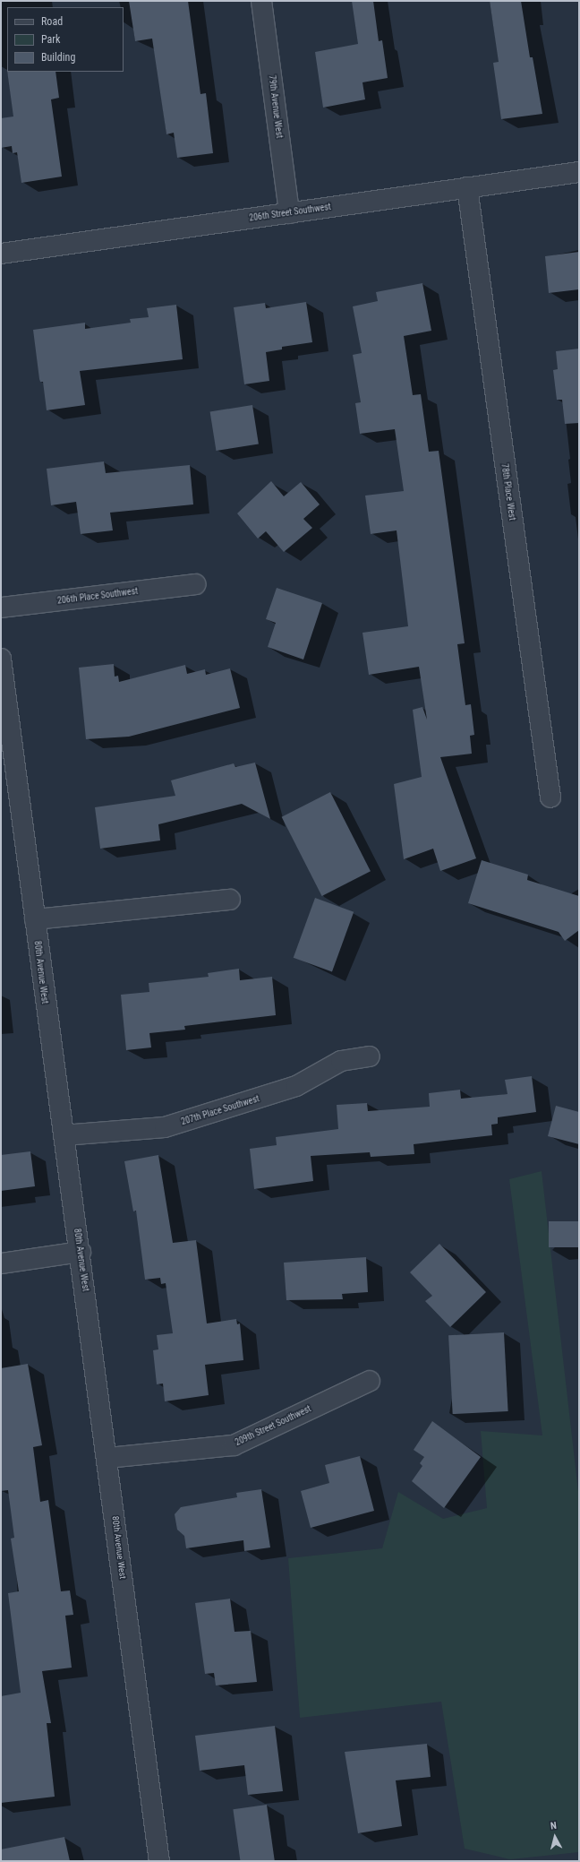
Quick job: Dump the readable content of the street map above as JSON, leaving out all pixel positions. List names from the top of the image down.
{
  "streets": {
    "street": [
      "79th Avenue West",
      "206th Street Southwest",
      "78th Place West",
      "206th Place Southwest",
      "80th Avenue West",
      "207th Place Southwest",
      "209th Street Southwest"
    ]
  },
  "crossings": [
    ["79th Avenue West", "206th Street Southwest"],
    ["206th Street Southwest", "78th Place West"],
    ["80th Avenue West", "207th Place Southwest"],
    ["80th Avenue West", "209th Street Southwest"]
  ],
  "legend": ["Road", "Park", "Building"],
  "north": "top"
}
